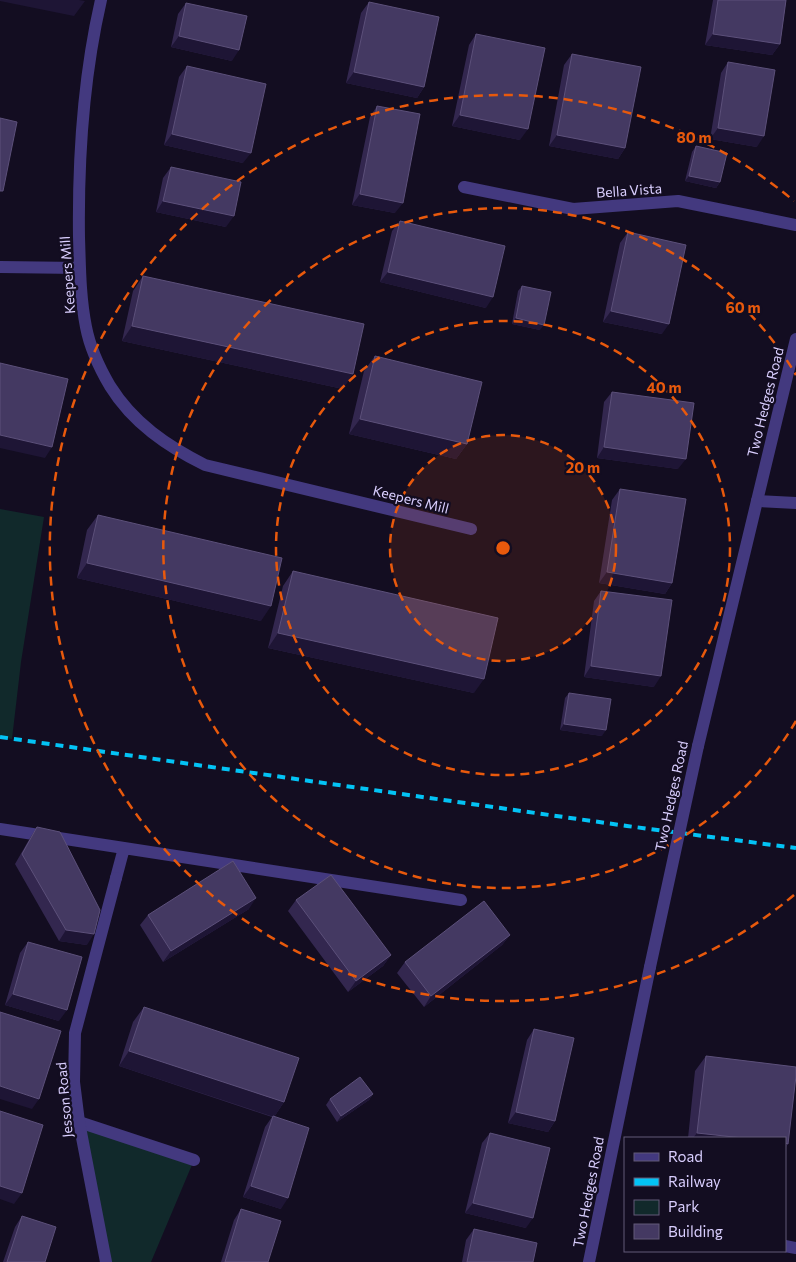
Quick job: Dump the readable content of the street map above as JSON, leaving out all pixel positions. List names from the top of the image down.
{
  "streets": {
    "street": [
      "Bella Vista",
      "Keepers Mill",
      "Two Hedges Road",
      "Jesson Road"
    ]
  },
  "legend": [
    "Road",
    "Railway",
    "Park",
    "Building"
  ],
  "rings": [
    "80 m",
    "60 m",
    "40 m",
    "20 m"
  ]
}
